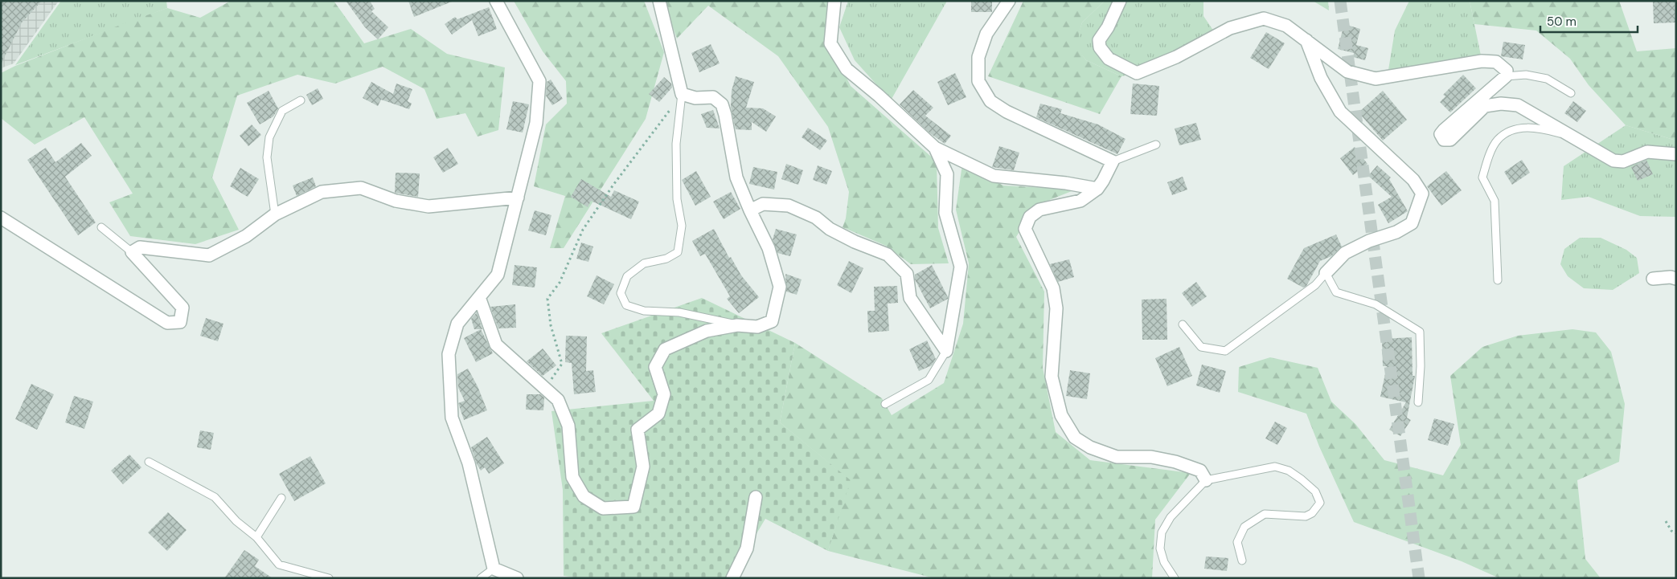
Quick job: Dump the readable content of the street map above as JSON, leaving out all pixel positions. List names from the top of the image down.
{
  "scale_bar": "50 m"
}
